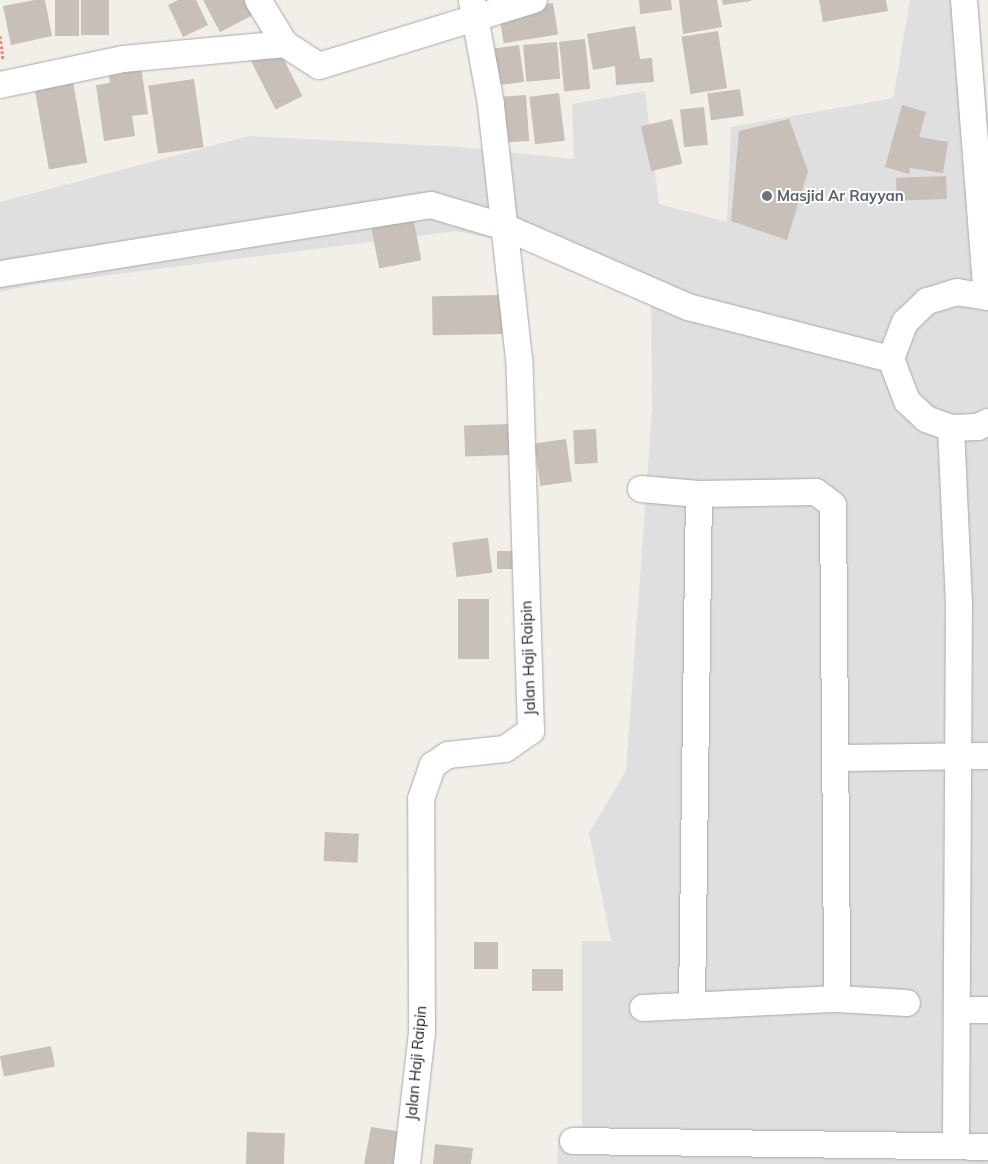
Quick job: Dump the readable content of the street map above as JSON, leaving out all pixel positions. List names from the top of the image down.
{
  "streets": {
    "street": ["Jalan Haji Raipin"]
  },
  "places": ["Masjid Ar Rayyan"]
}
